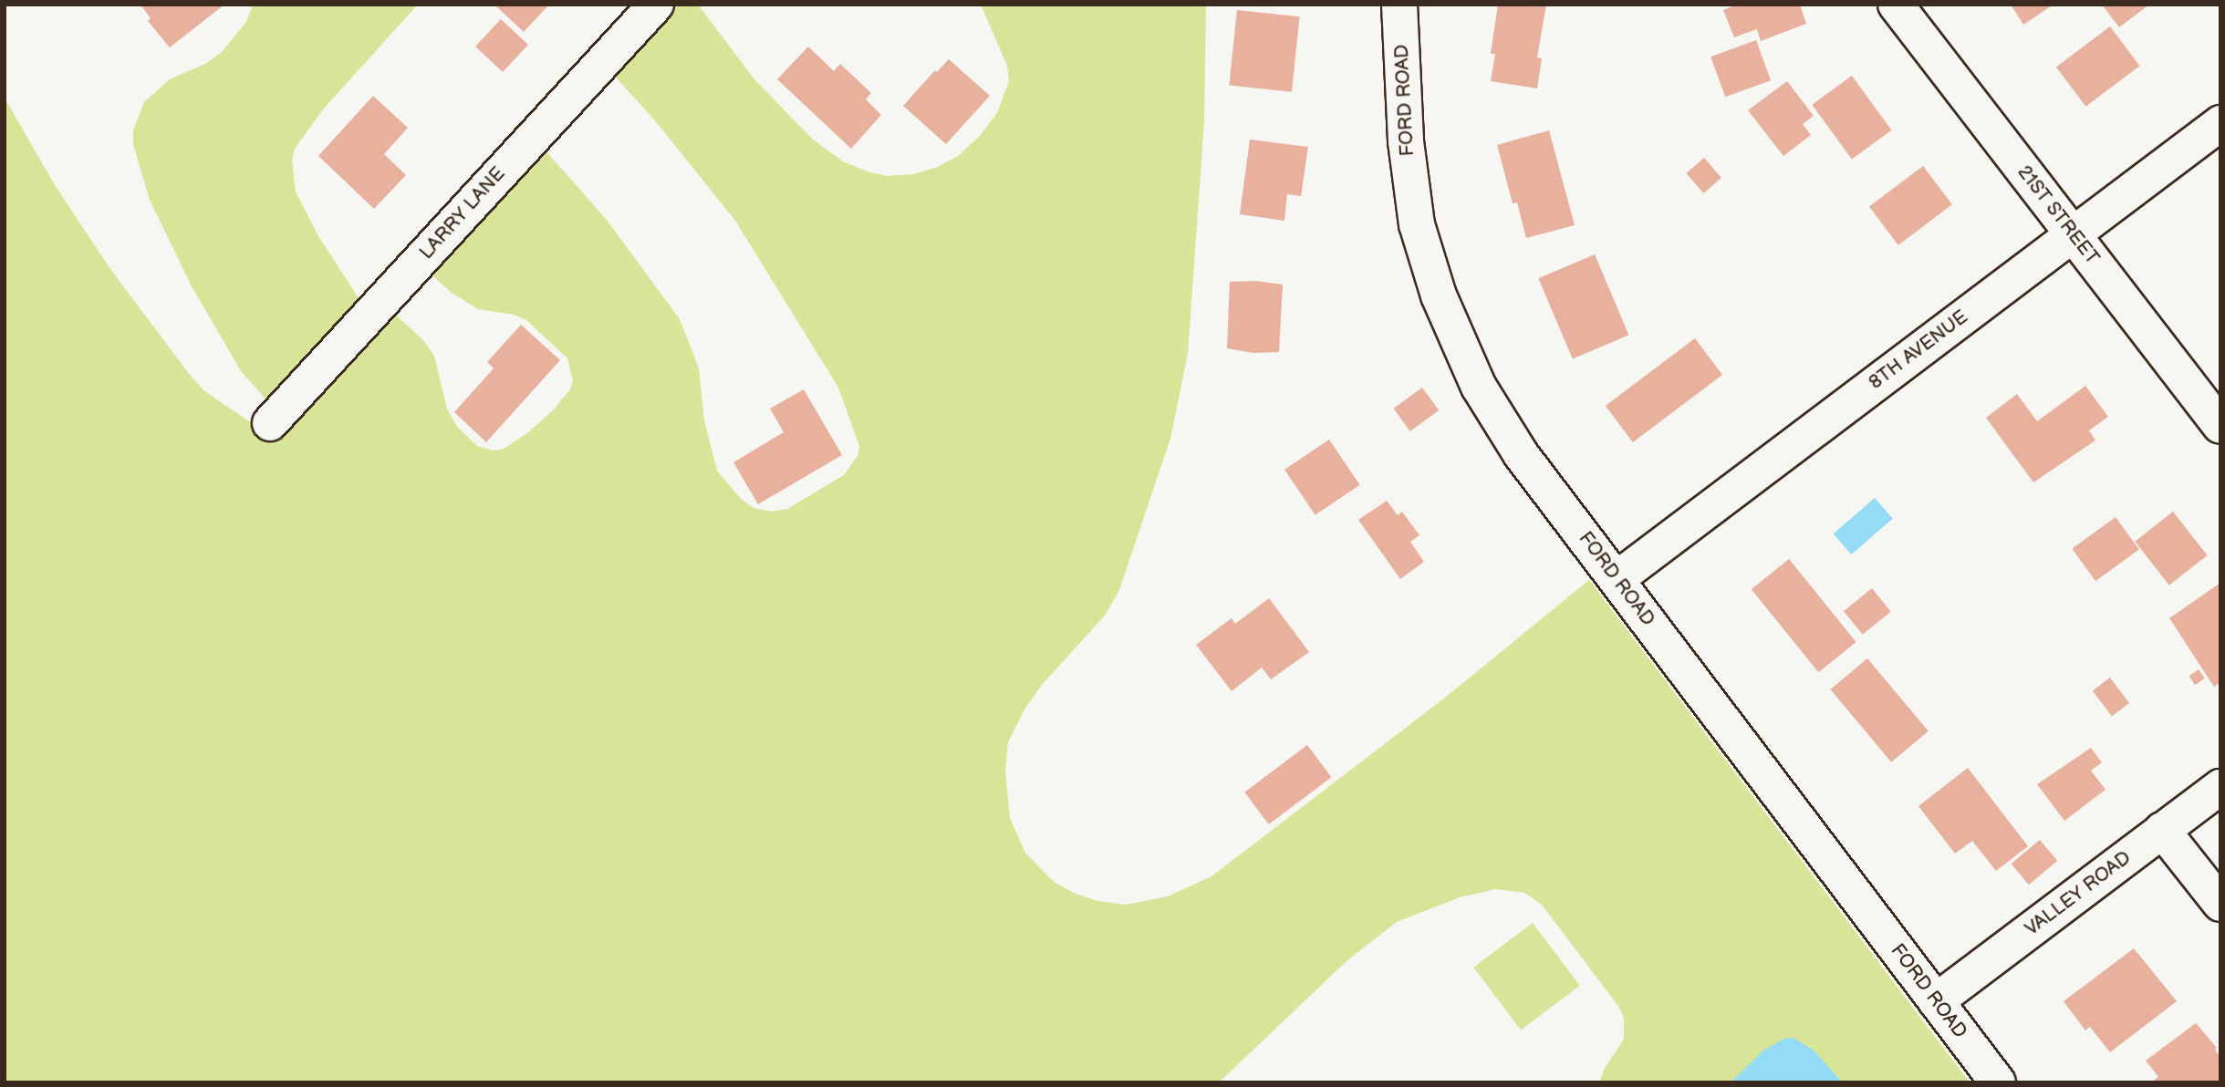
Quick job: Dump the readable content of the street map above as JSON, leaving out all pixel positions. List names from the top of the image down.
{
  "streets": {
    "street": [
      "FORD ROAD",
      "LARRY LANE",
      "21ST STREET",
      "8TH AVENUE",
      "VALLEY ROAD"
    ]
  },
  "crossings": [
    ["FORD ROAD", "8TH AVENUE"],
    ["FORD ROAD", "VALLEY ROAD"],
    ["21ST STREET", "8TH AVENUE"]
  ]
}
